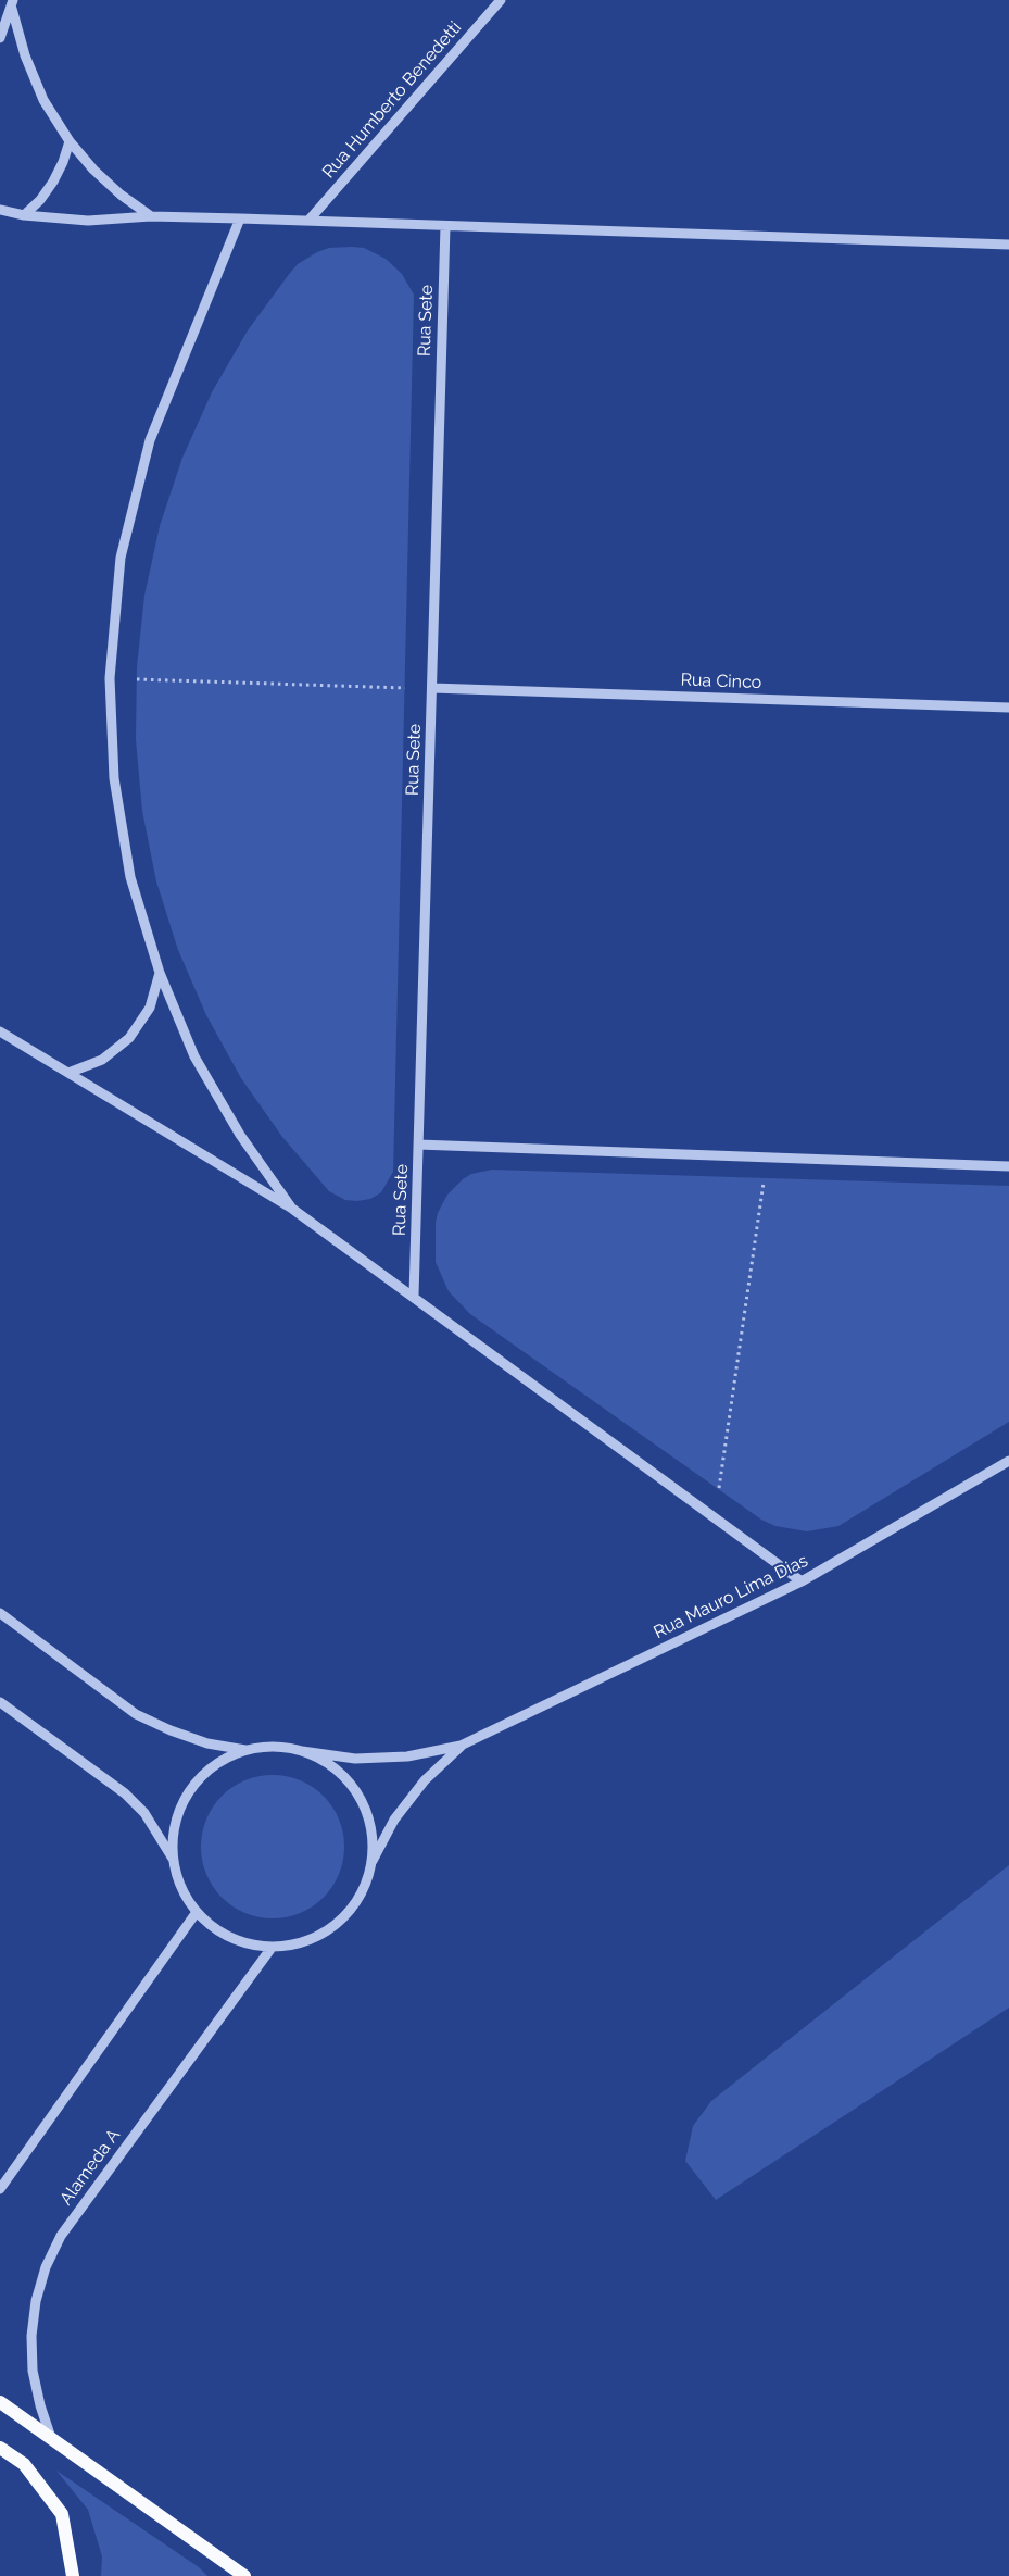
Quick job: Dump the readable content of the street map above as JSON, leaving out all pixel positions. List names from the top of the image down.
{
  "streets": {
    "street": [
      "Rua Humberto Benedetti",
      "Rua Sete",
      "Rua Cinco",
      "Rua Mauro Lima Dias",
      "Alameda A"
    ]
  },
  "crossings": [
    ["Rua Sete", "Rua Cinco"]
  ]
}
